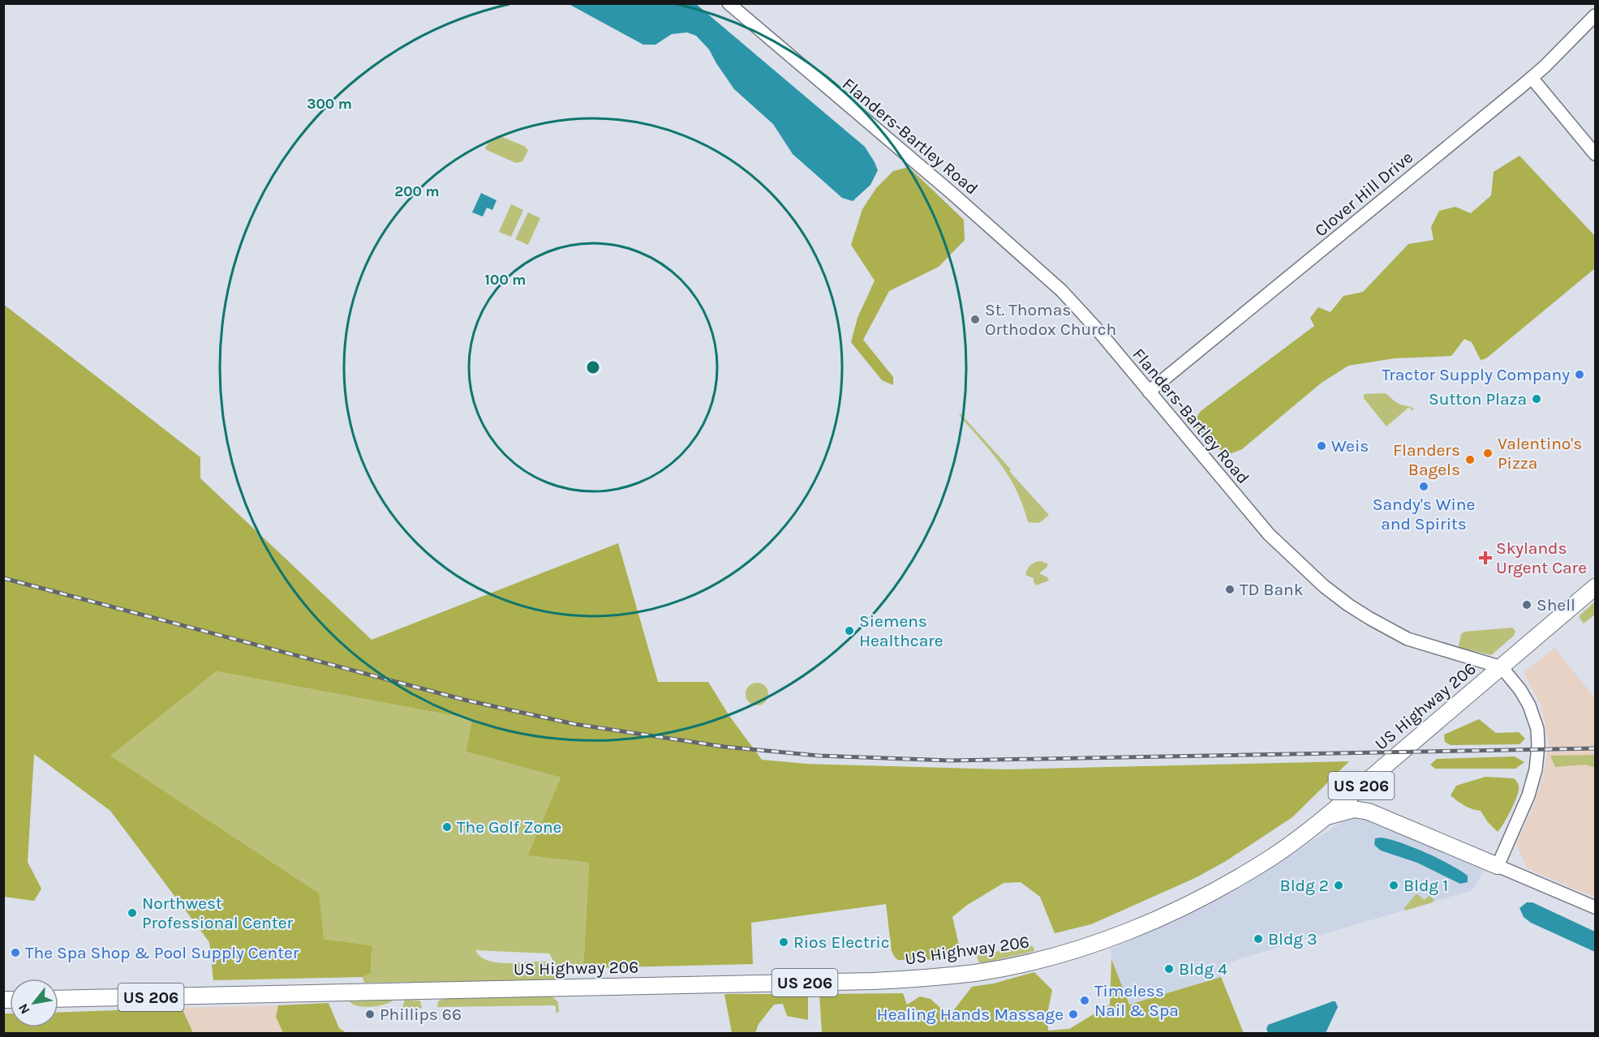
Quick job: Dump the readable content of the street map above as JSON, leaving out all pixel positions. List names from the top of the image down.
{
  "streets": {
    "highway": ["US Highway 206", "US 206"],
    "street": ["Flanders-Bartley Road", "Clover Hill Drive"]
  },
  "crossings": [
    ["Flanders-Bartley Road", "Clover Hill Drive"],
    ["Flanders-Bartley Road", "US Highway 206"]
  ],
  "places": {
    "other": [
      "St. Thomas Orthodox Church",
      "Tractor Supply Company",
      "Sutton Plaza",
      "Weis",
      "Valentino's Pizza",
      "Flanders Bagels",
      "Sandy's Wine and Spirits",
      "TD Bank",
      "Shell",
      "Siemens Healthcare",
      "The Golf Zone",
      "Bldg 2",
      "Bldg 1",
      "Northwest Professional Center",
      "Bldg 3",
      "Rios Electric",
      "The Spa Shop & Pool Supply Center",
      "Bldg 4",
      "Timeless Nail & Spa",
      "Phillips 66",
      "Healing Hands Massage"
    ],
    "health": ["Skylands Urgent Care"]
  },
  "north": "bottom left",
  "rings": ["300 m", "200 m", "100 m"]
}
